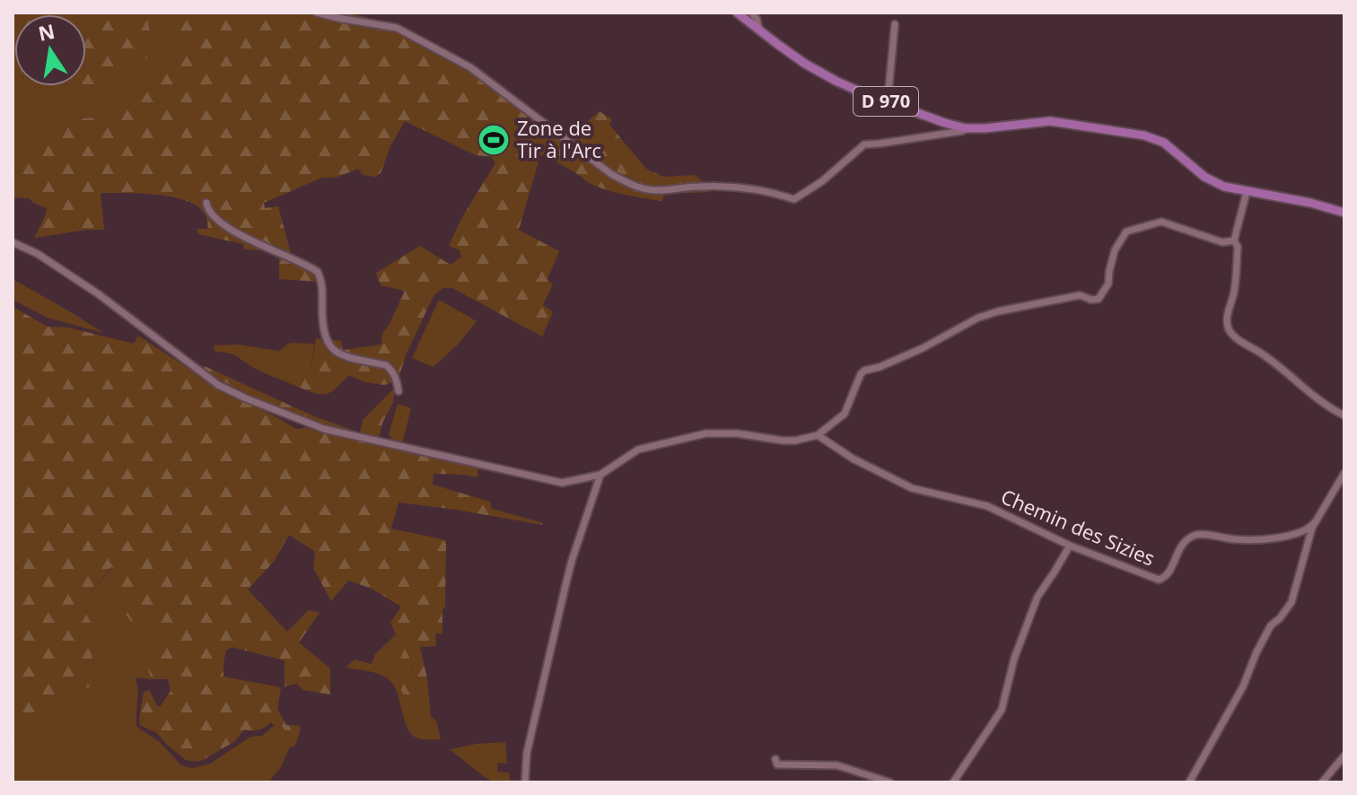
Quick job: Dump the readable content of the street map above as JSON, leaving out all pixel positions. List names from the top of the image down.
{
  "streets": {
    "main road": ["D 970"],
    "street": ["Chemin des Sizies"]
  },
  "places": {
    "sports": ["Zone de Tir à l'Arc"]
  },
  "north": "top"
}
